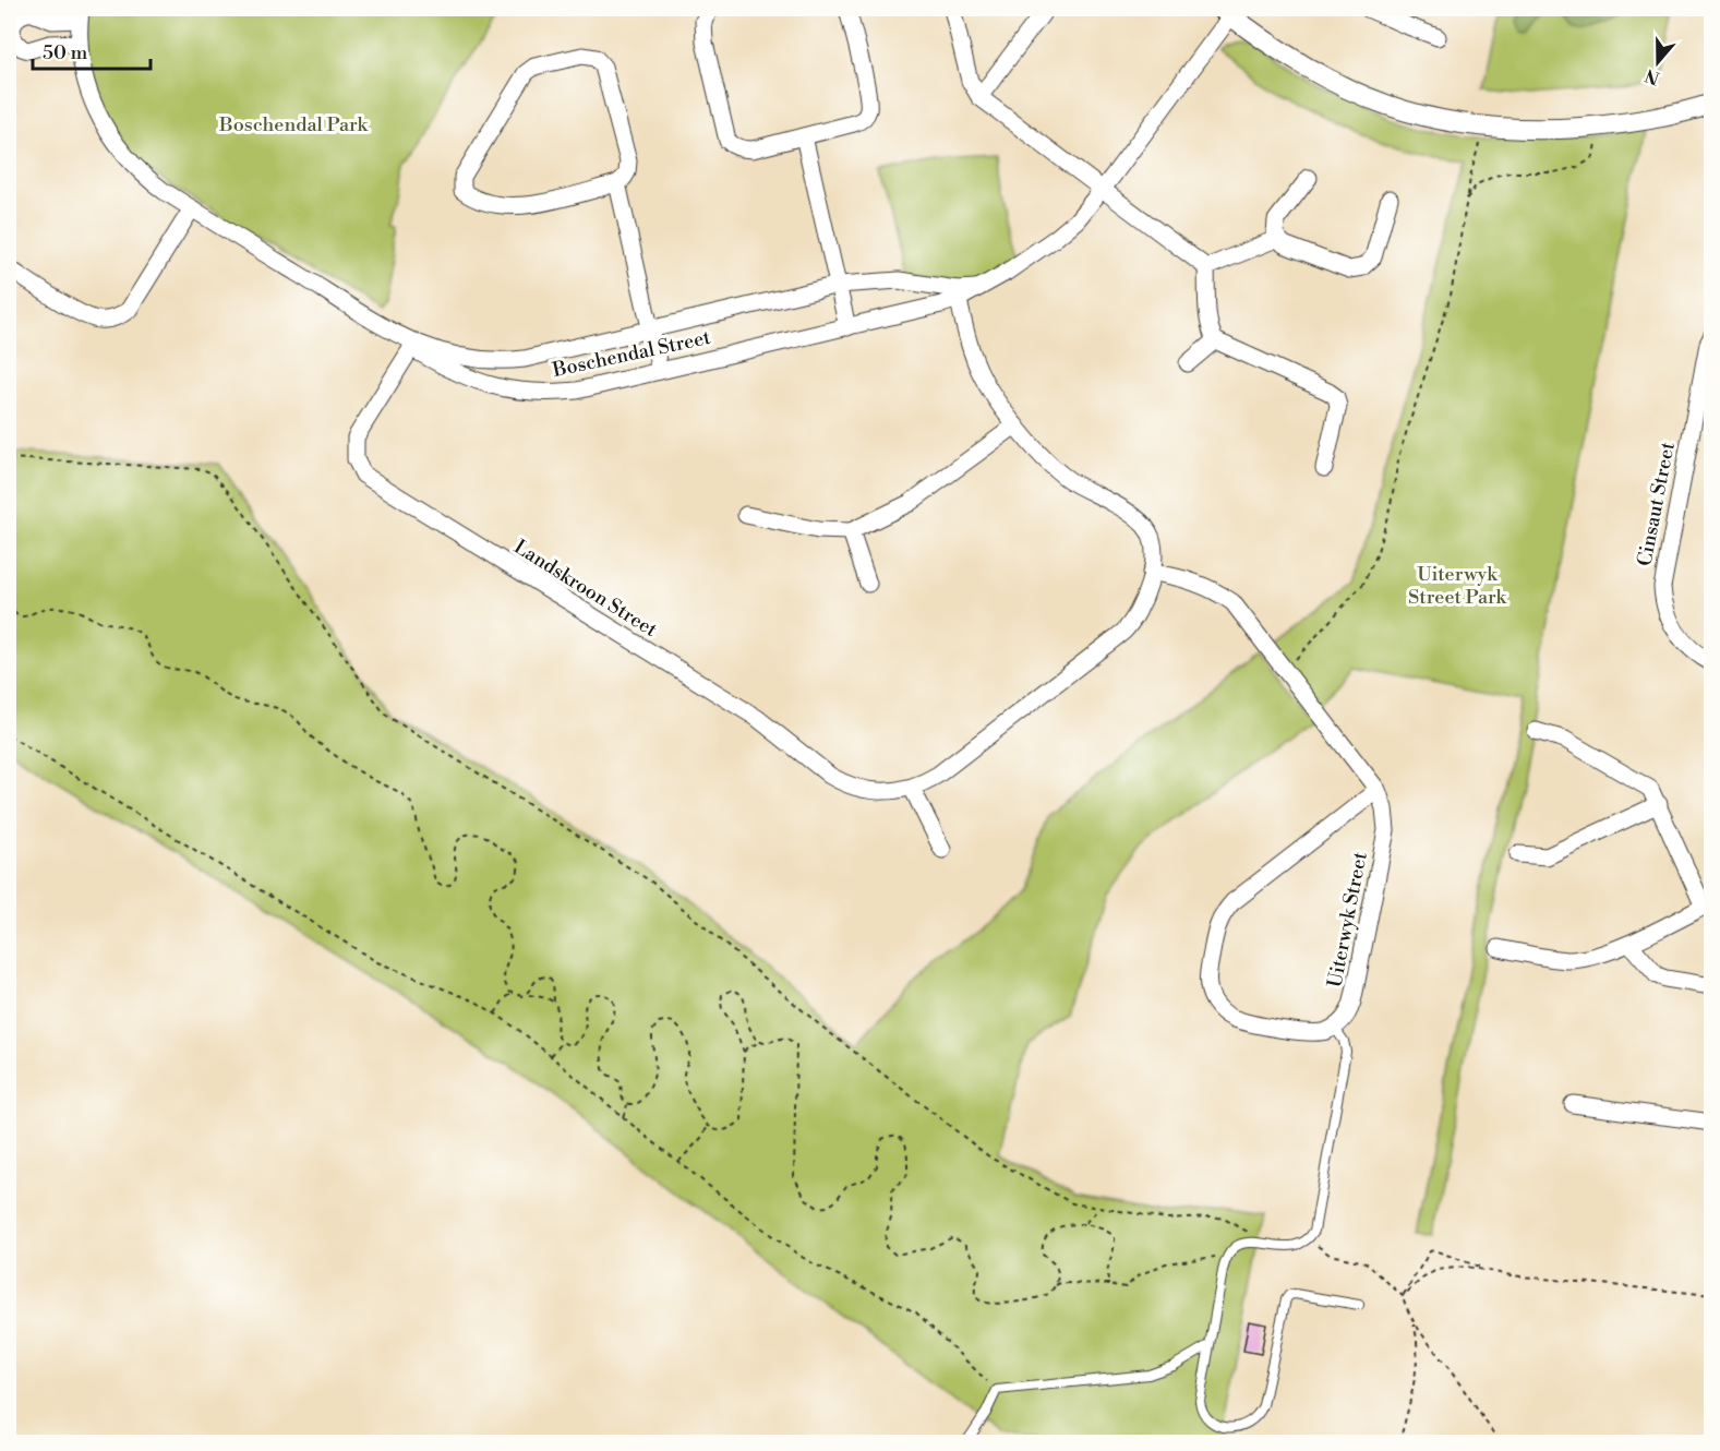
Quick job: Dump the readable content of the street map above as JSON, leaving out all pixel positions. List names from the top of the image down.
{
  "streets": {
    "street": [
      "Boschendal Street",
      "Cinsaut Street",
      "Landskroon Street",
      "Uiterwyk Street"
    ]
  },
  "crossings": [
    ["Boschendal Street", "Landskroon Street"],
    ["Landskroon Street", "Uiterwyk Street"]
  ],
  "parks": ["Boschendal Park", "Uiterwyk Street Park"],
  "scale_bar": "50 m",
  "north": "bottom"
}
